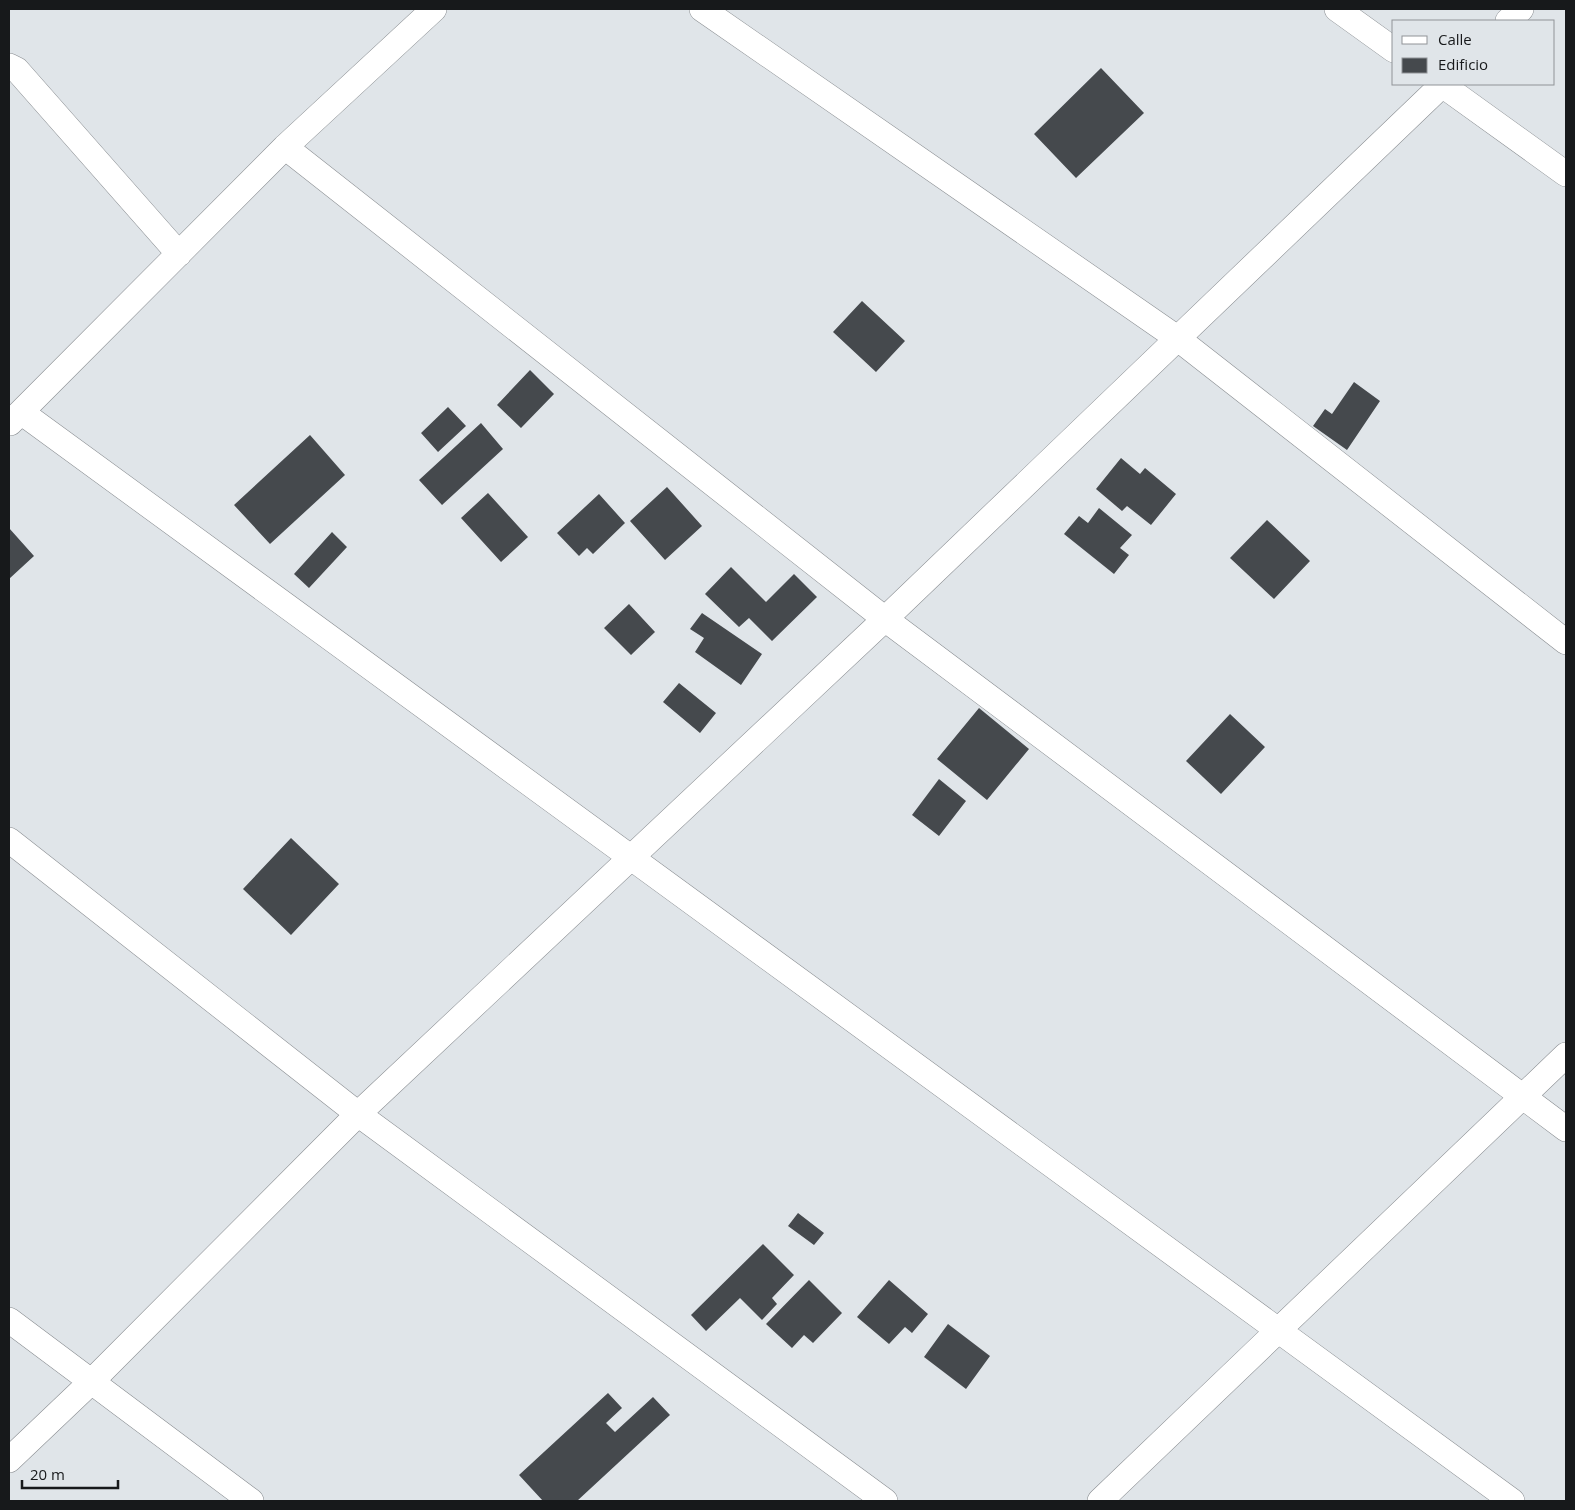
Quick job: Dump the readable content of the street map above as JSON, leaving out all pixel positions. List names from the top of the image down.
{
  "legend": ["Calle", "Edificio"],
  "scale_bar": "20 m"
}
